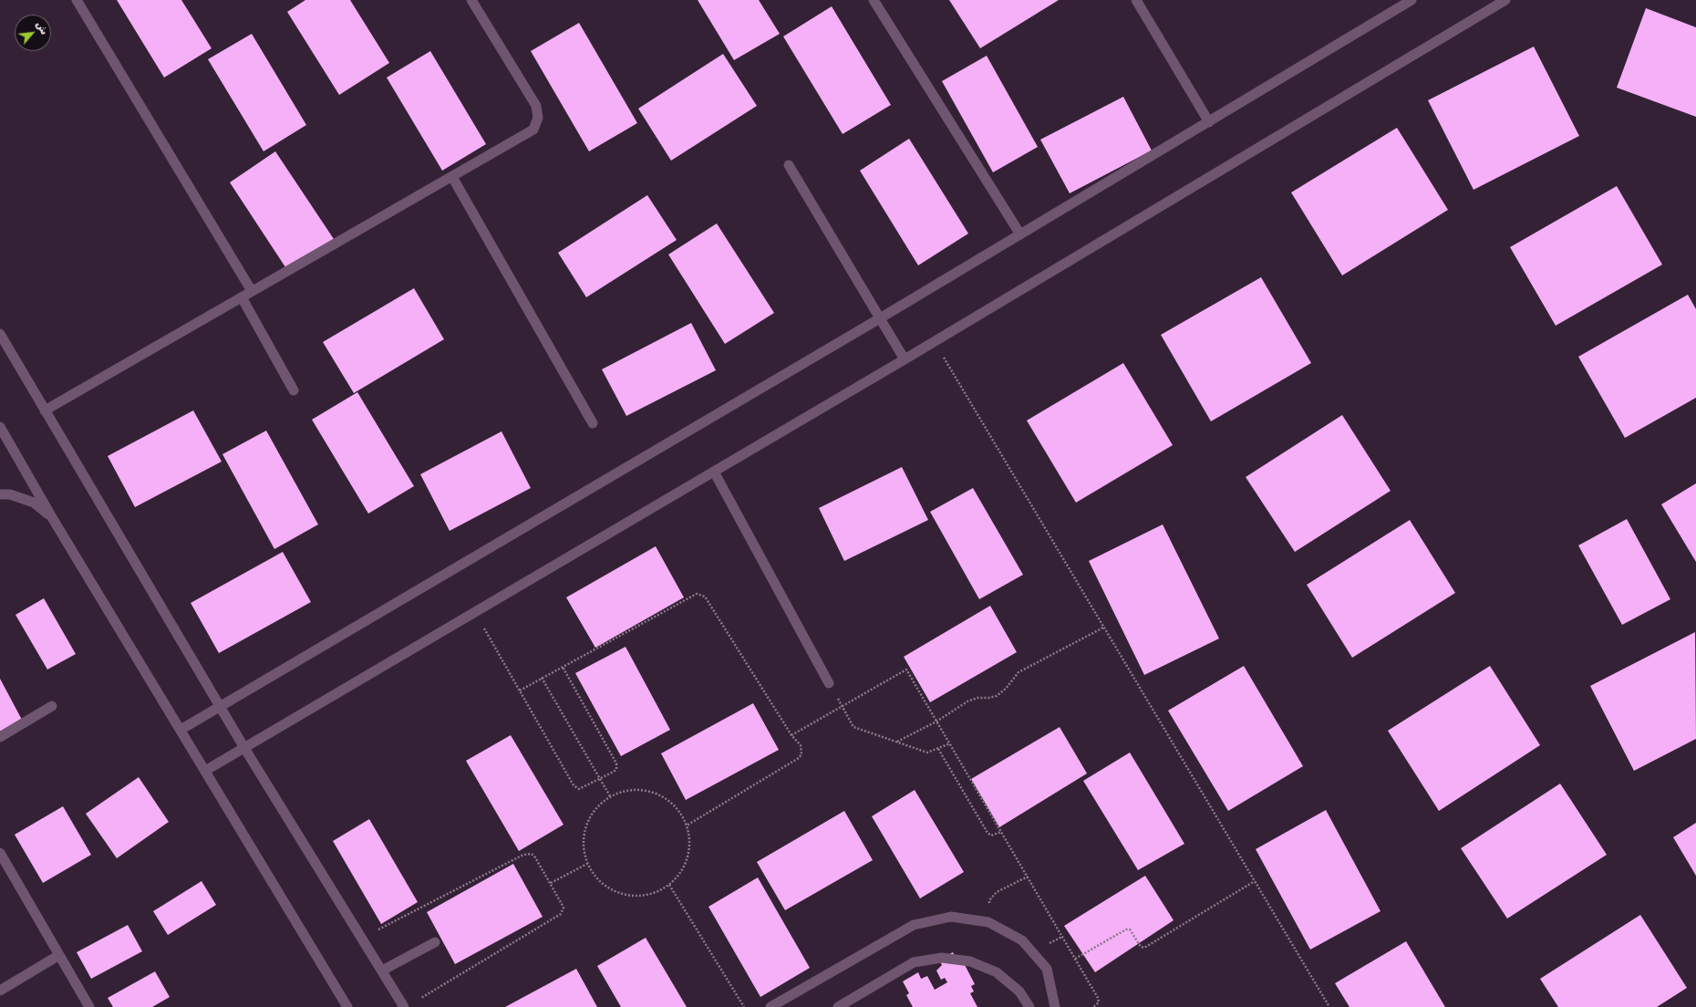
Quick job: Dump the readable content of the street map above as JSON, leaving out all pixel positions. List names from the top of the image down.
{
  "north": "top right"
}
